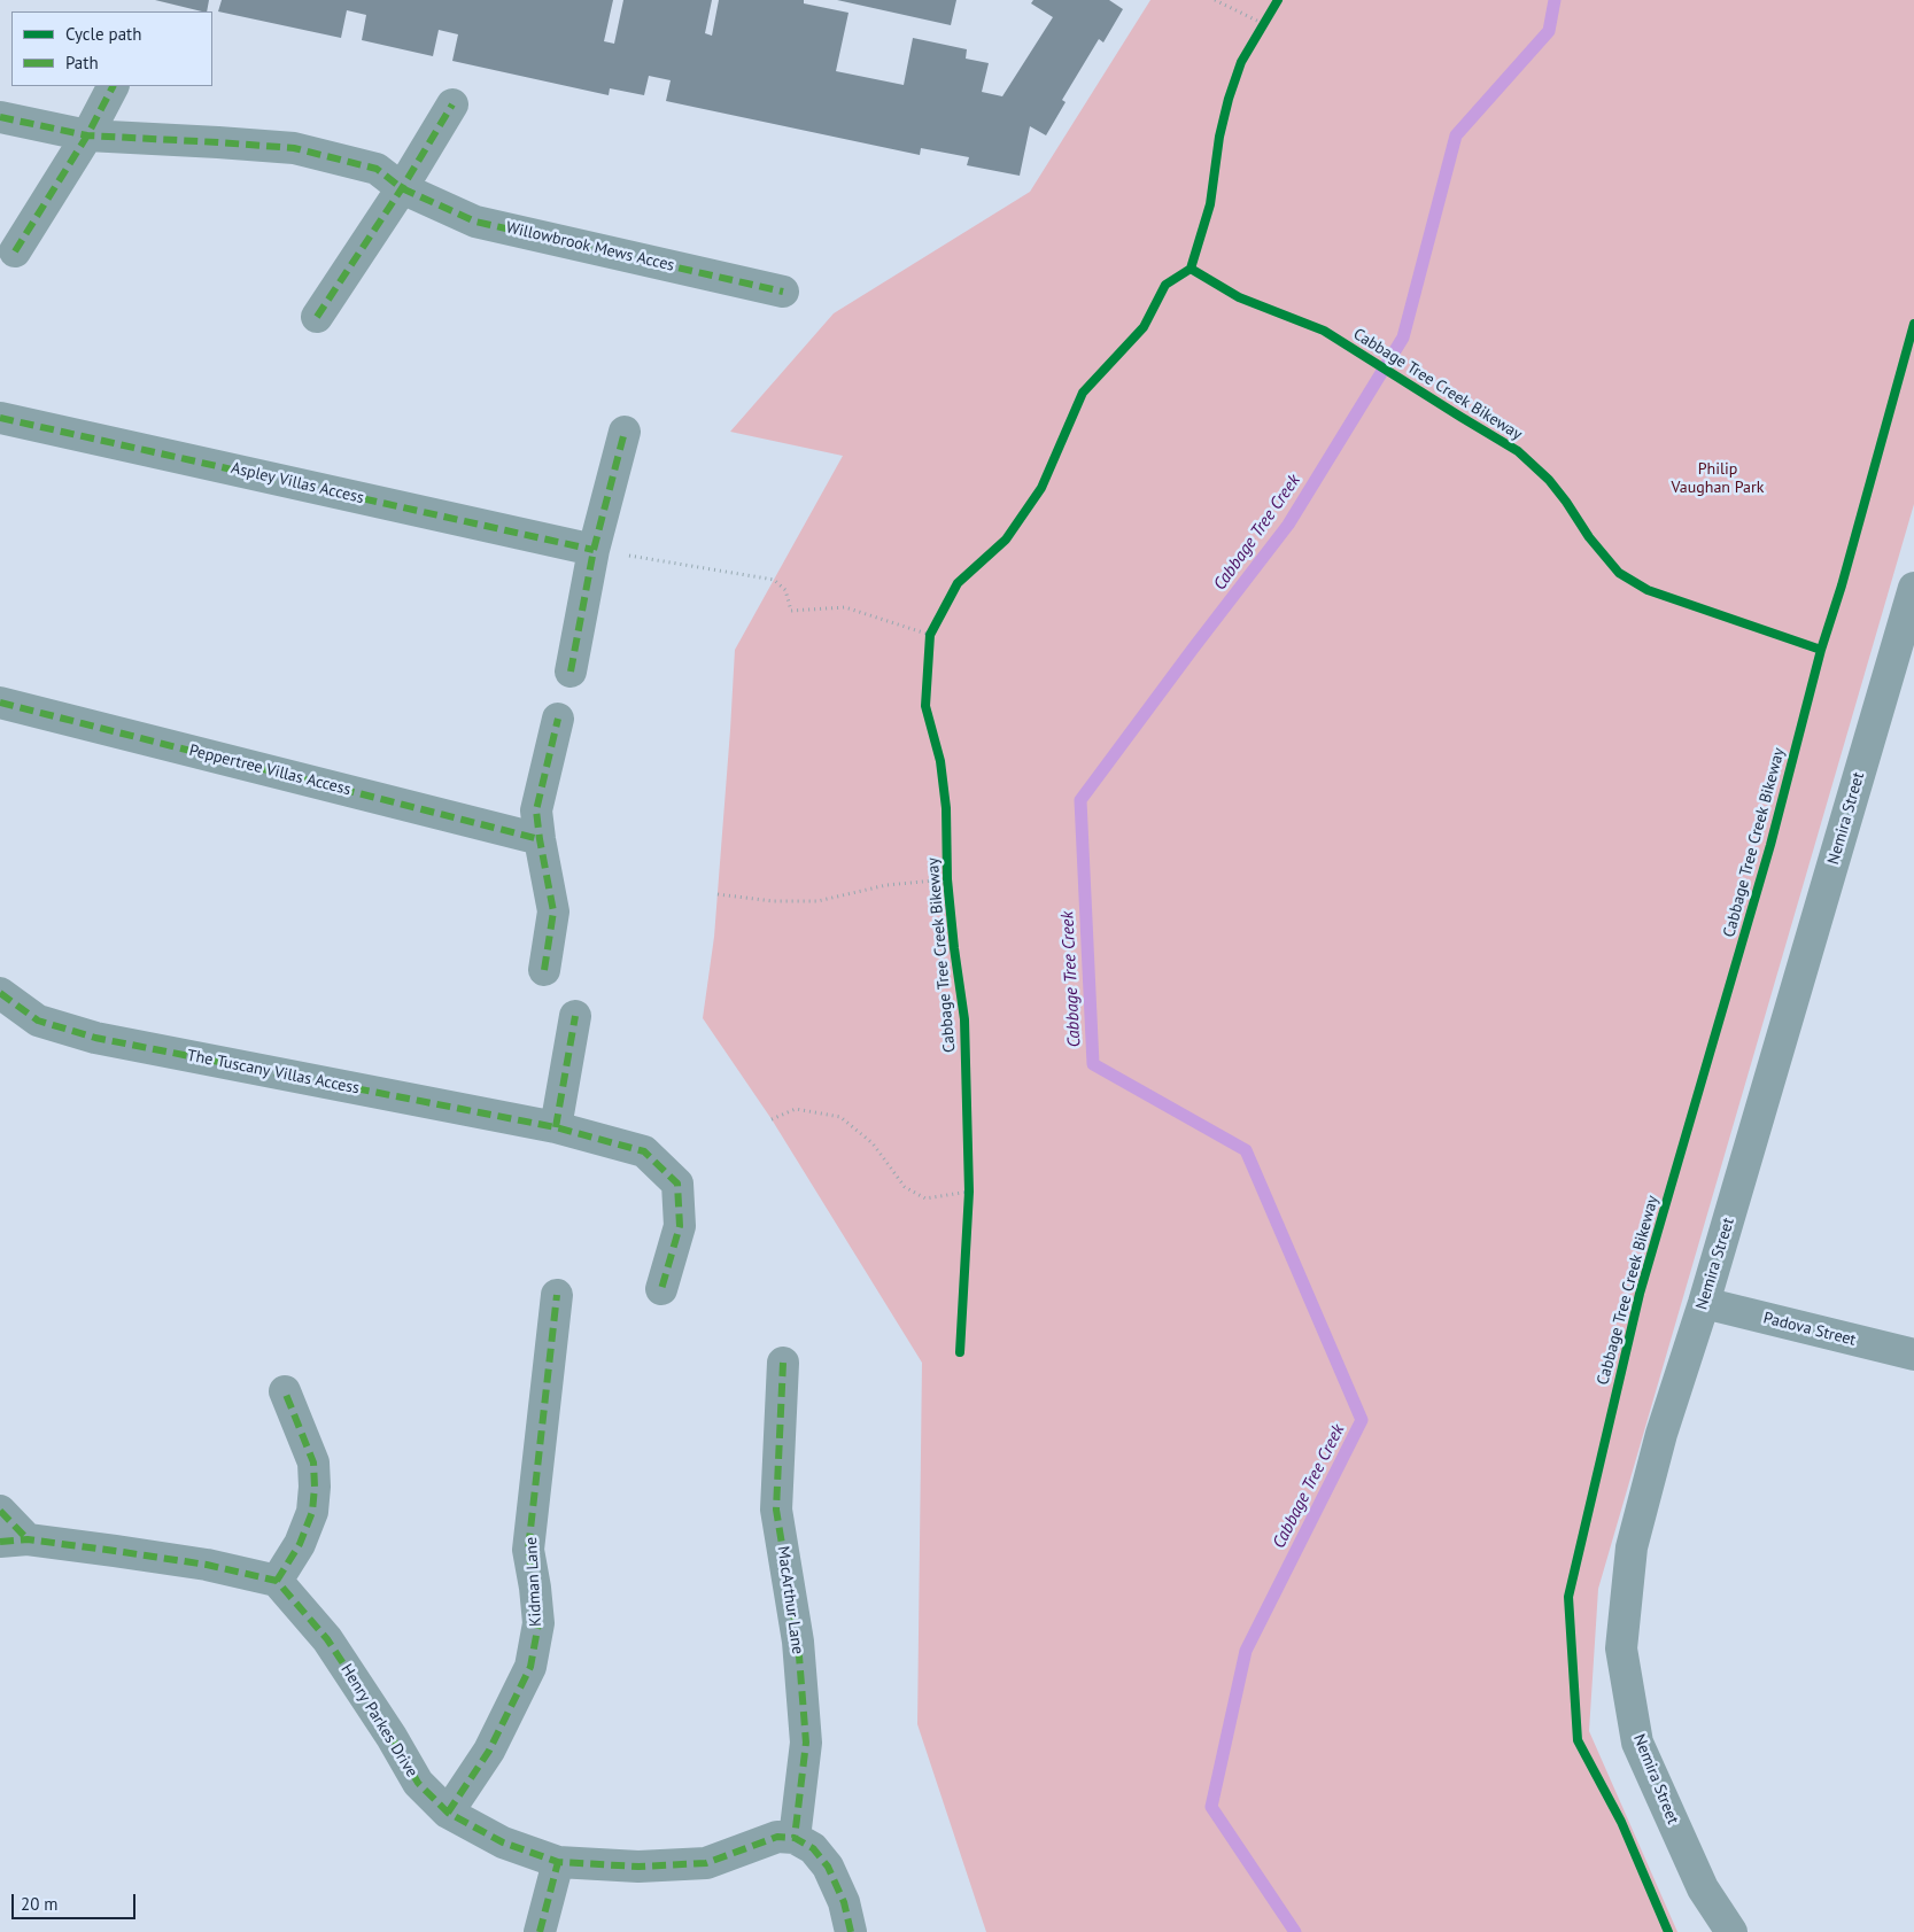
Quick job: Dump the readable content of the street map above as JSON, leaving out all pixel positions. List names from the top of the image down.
{
  "streets": {
    "street": [
      "Willowbrook Mews Acces",
      "Aspley Villas Access",
      "Peppertree Villas Access",
      "Nemira Street",
      "The Tuscany Villas Access",
      "Padova Street",
      "Kidman Lane",
      "MacArthur Lane",
      "Henry Parkes Drive"
    ],
    "cycle path": ["Cabbage Tree Creek Bikeway"]
  },
  "crossings": [
    ["Nemira Street", "Padova Street"],
    ["Kidman Lane", "Henry Parkes Drive"],
    ["MacArthur Lane", "Henry Parkes Drive"]
  ],
  "water": ["Cabbage Tree Creek"],
  "parks": ["Philip Vaughan Park"],
  "legend": ["Cycle path", "Path"],
  "scale_bar": "20 m"
}
